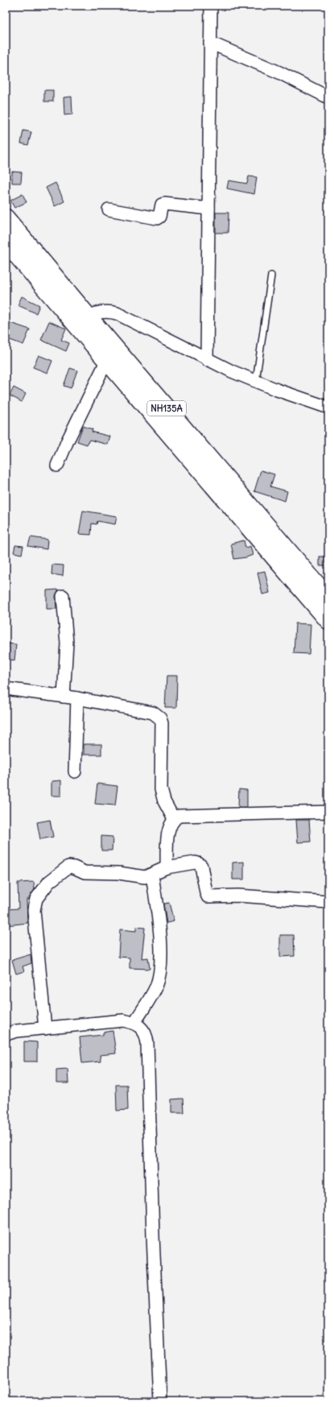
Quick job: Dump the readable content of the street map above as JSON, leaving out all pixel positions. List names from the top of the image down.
{
  "streets": {
    "highway": ["NH135A"]
  }
}
